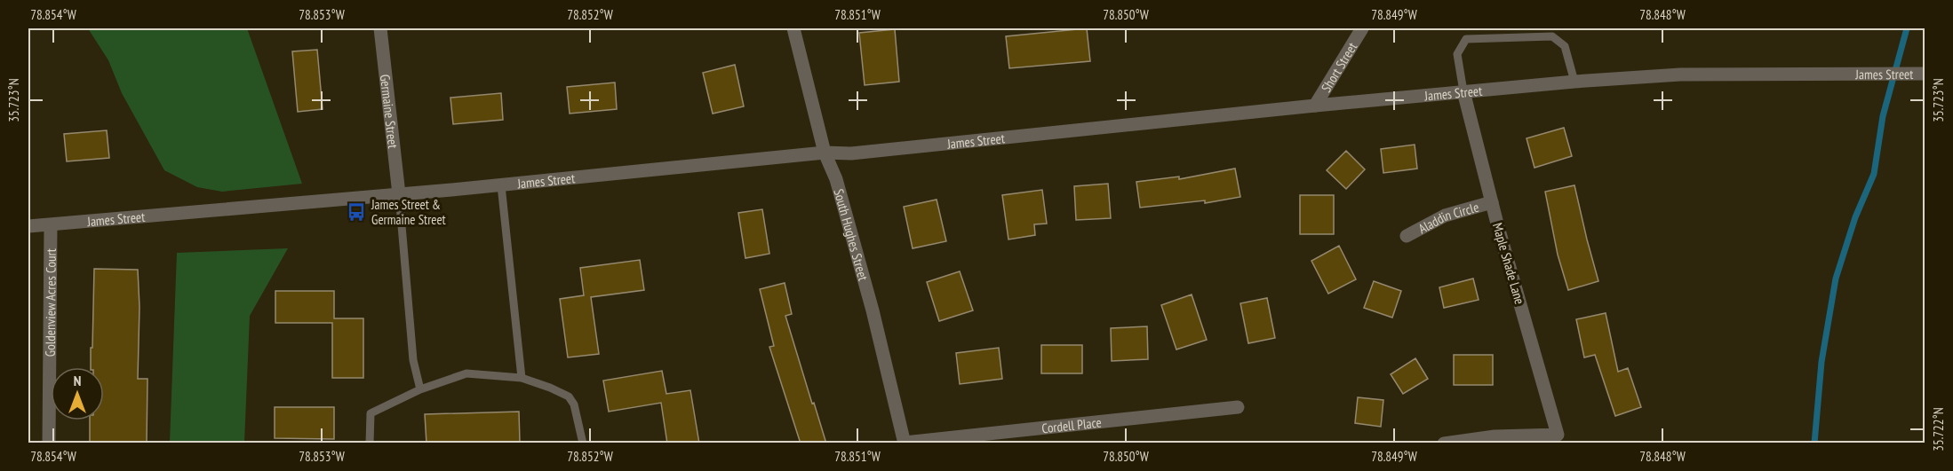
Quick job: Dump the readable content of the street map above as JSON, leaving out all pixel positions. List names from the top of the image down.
{
  "streets": {
    "street": [
      "Short Street",
      "James Street",
      "Germaine Street",
      "Aladdin Circle",
      "South Hughes Street",
      "Maple Shade Lane",
      "Goldenview Acres Court",
      "Cordell Place"
    ]
  },
  "crossings": [
    ["Short Street", "James Street"],
    ["James Street", "Germaine Street"],
    ["James Street", "South Hughes Street"],
    ["James Street", "Maple Shade Lane"],
    ["James Street", "Goldenview Acres Court"],
    ["Aladdin Circle", "Maple Shade Lane"],
    ["South Hughes Street", "Cordell Place"]
  ],
  "places": {
    "bus stop": ["James Street & Germaine Street"]
  },
  "north": "top",
  "coordinates": [
    "78.854°W",
    "78.853°W",
    "78.852°W",
    "78.851°W",
    "78.850°W",
    "78.849°W",
    "78.848°W",
    "35.723°N",
    "35.722°N"
  ]
}
